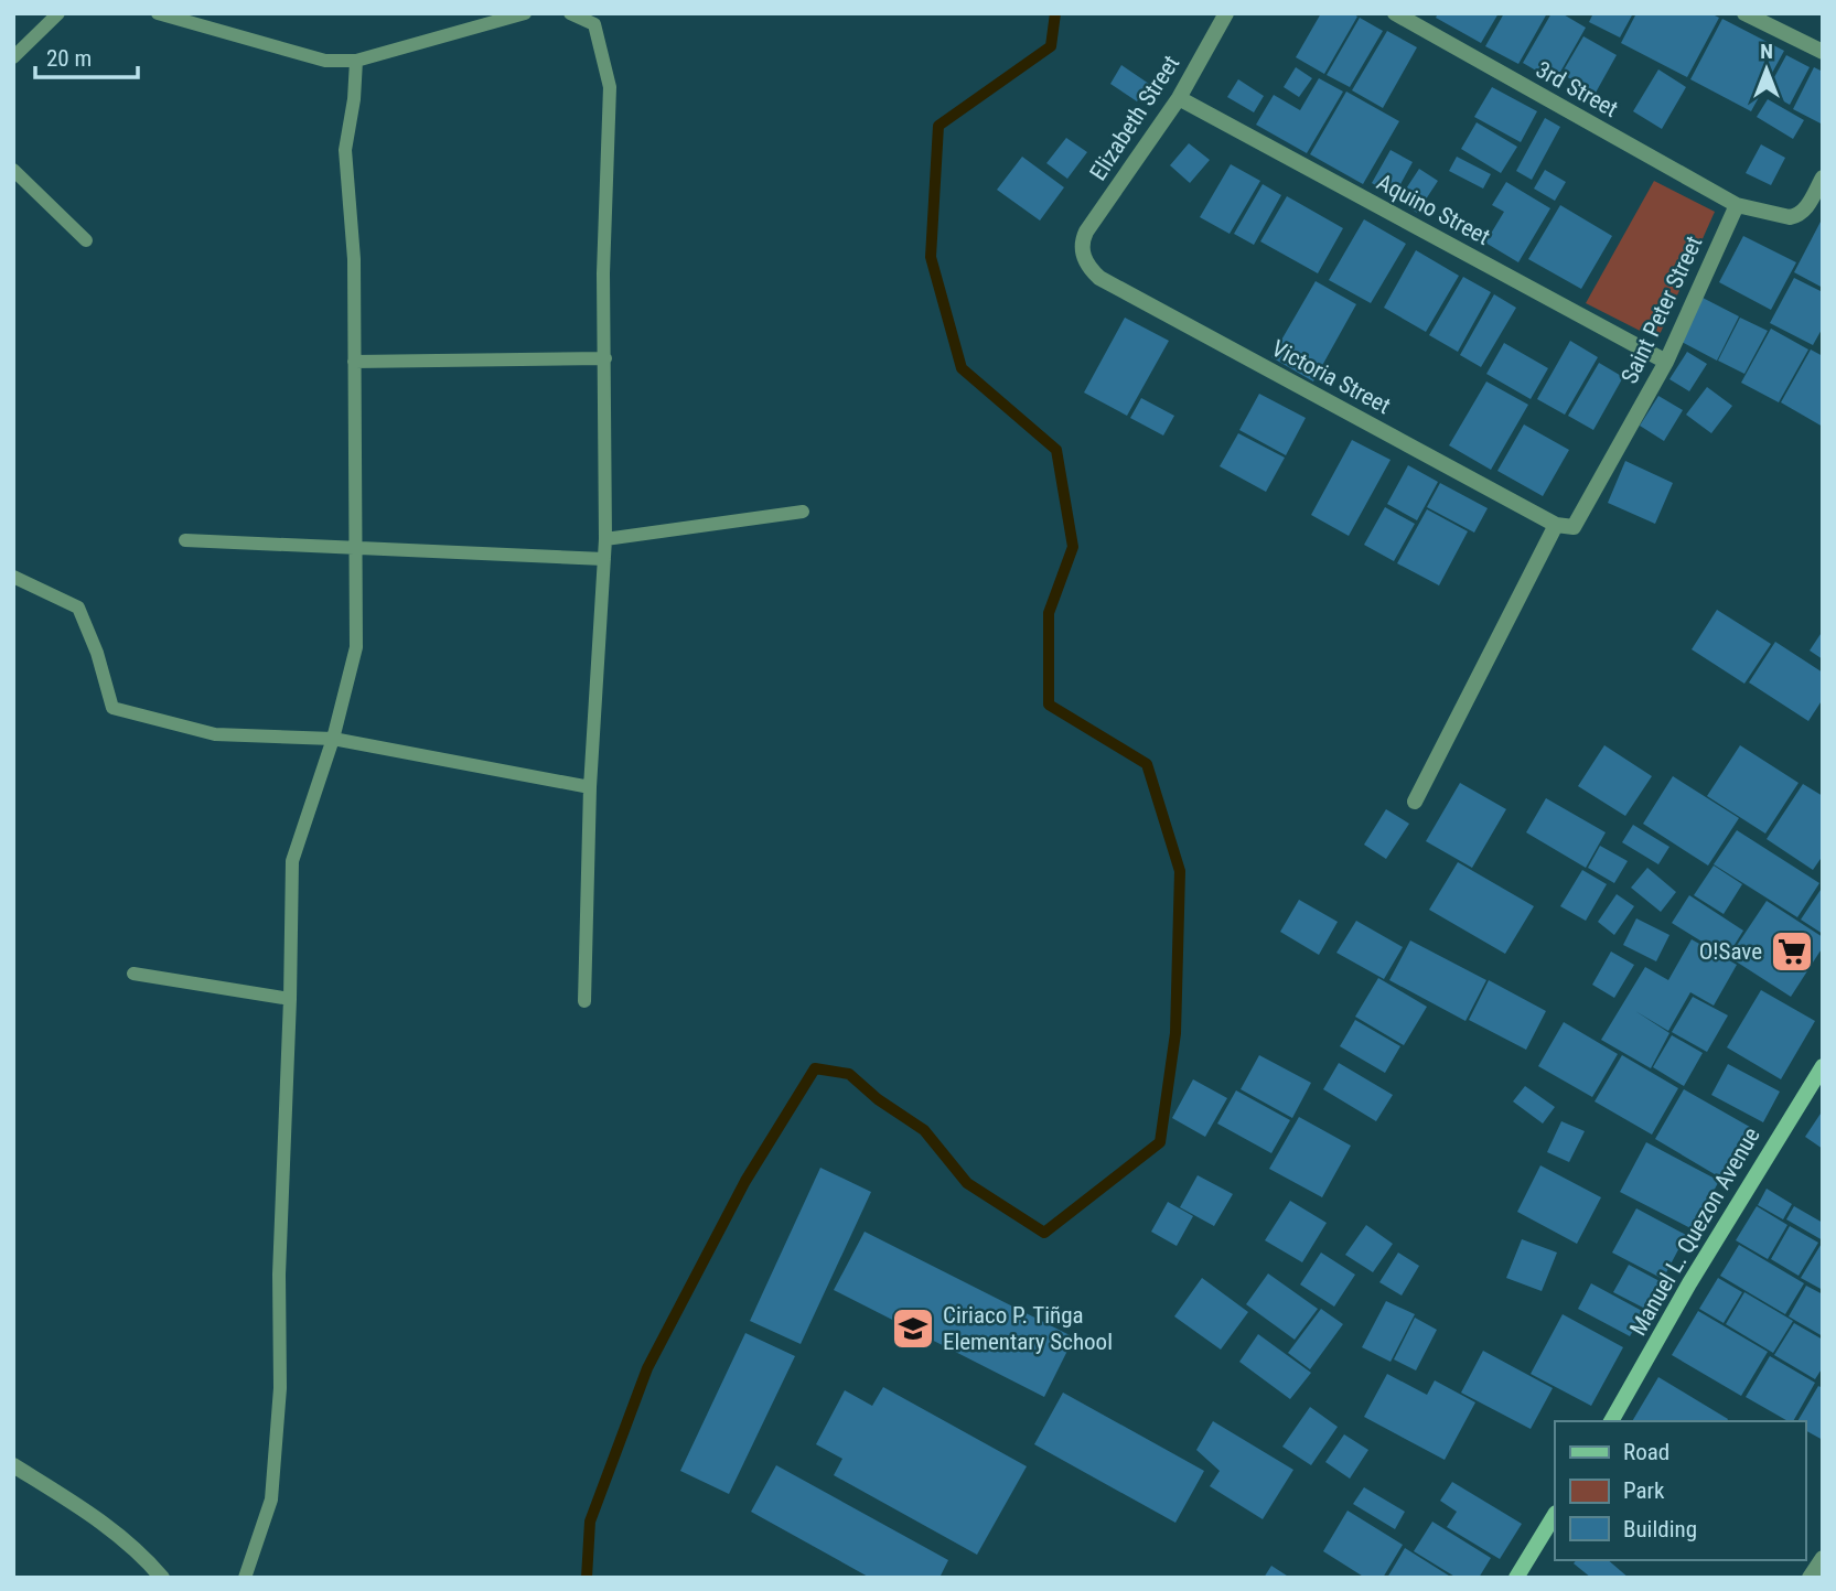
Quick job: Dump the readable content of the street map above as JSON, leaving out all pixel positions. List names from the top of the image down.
{
  "streets": {
    "main road": ["Manuel L. Quezon Avenue"],
    "street": [
      "3rd Street",
      "Elizabeth Street",
      "Aquino Street",
      "Saint Peter Street",
      "Victoria Street"
    ]
  },
  "crossings": [
    ["3rd Street", "Saint Peter Street"],
    ["Elizabeth Street", "Aquino Street"],
    ["Elizabeth Street", "Victoria Street"],
    ["Aquino Street", "Saint Peter Street"],
    ["Saint Peter Street", "Victoria Street"]
  ],
  "places": {
    "supermarket": ["O!Save"],
    "school or university": ["Ciriaco P. Tiñga Elementary School"]
  },
  "legend": ["Road", "Park", "Building"],
  "scale_bar": "20 m",
  "north": "top"
}
